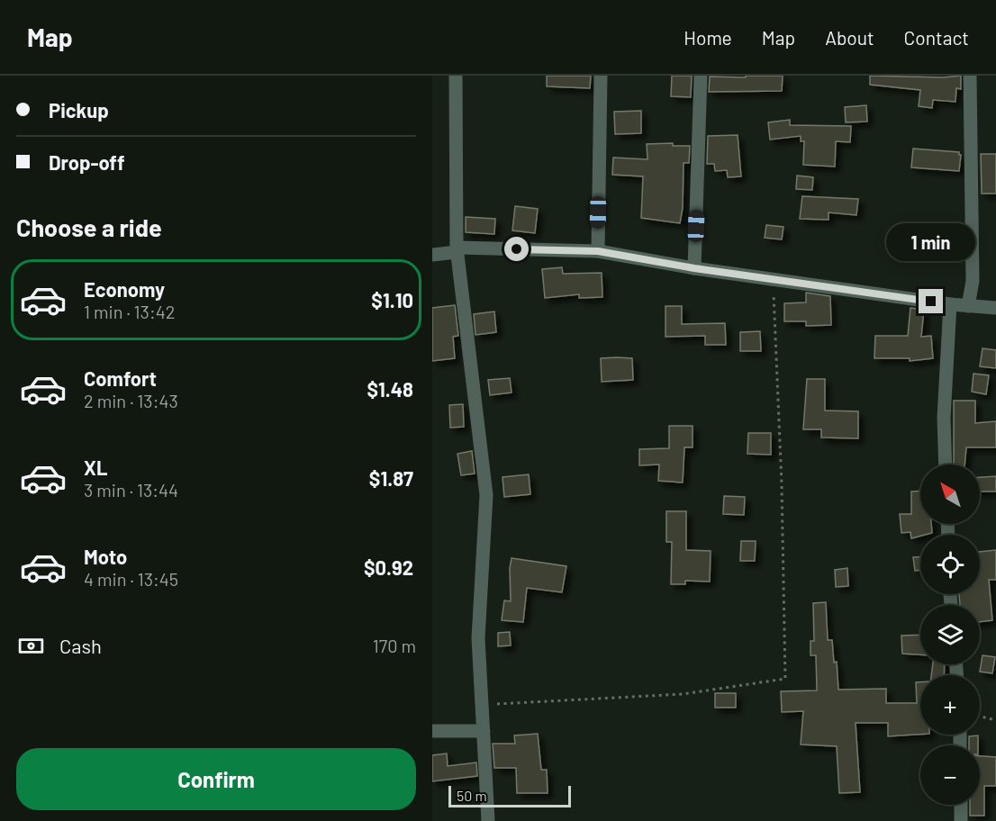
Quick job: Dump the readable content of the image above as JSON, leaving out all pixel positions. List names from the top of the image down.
{
  "scale_bar": "50 m",
  "north": "top left",
  "page": {
    "header": "Map",
    "nav": [
      "Home",
      "Map",
      "About",
      "Contact"
    ],
    "banner": ["Pickup", "Drop-off"],
    "heading": "Choose a ride",
    "bubble": "1 min",
    "list": [
      {
        "name": "Economy",
        "note": "1 min · 13:42",
        "value": "$1.10"
      },
      {
        "name": "Comfort",
        "note": "2 min · 13:43",
        "value": "$1.48"
      },
      {
        "name": "XL",
        "note": "3 min · 13:44",
        "value": "$1.87"
      },
      {
        "name": "Moto",
        "note": "4 min · 13:45",
        "value": "$0.92"
      }
    ],
    "map_buttons": ["+", "−"],
    "pay": ["Cash", "170 m"],
    "buttons": "Confirm",
    "scale": "50 m"
  }
}
